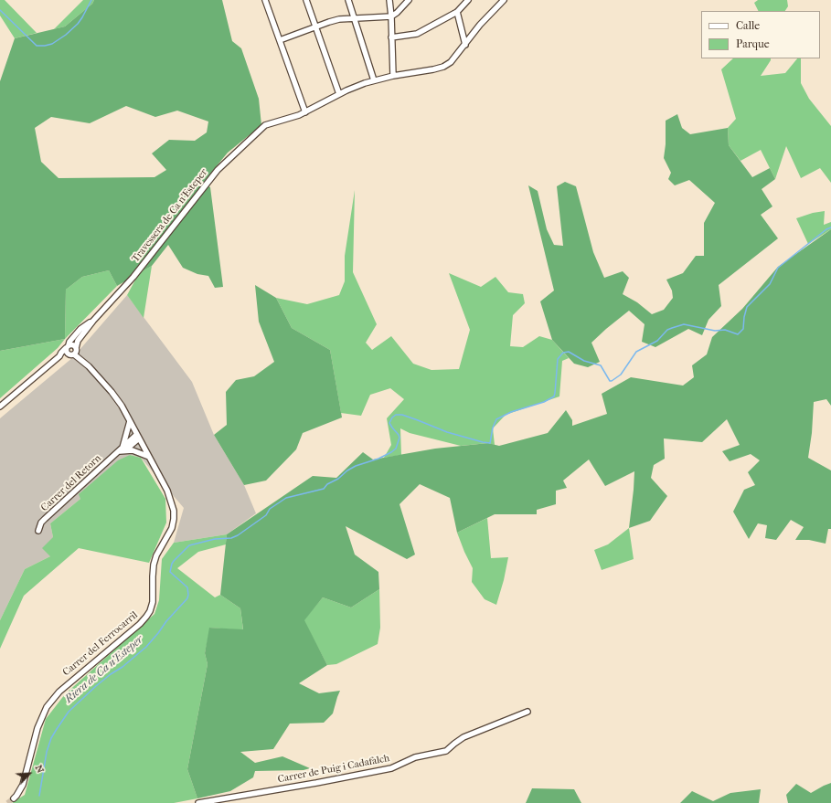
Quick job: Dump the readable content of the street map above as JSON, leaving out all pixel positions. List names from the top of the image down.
{
  "streets": {
    "street": [
      "Travessera de Ca n'Esteper",
      "Carrer del Retorn",
      "Carrer del Ferrocarril",
      "Carrer de Puig i Cadafalch"
    ]
  },
  "crossings": [
    ["Travessera de Ca n'Esteper", "Carrer del Ferrocarril"],
    ["Carrer del Retorn", "Carrer del Ferrocarril"]
  ],
  "water": ["Riera de Ca n'Esteper"],
  "legend": ["Calle", "Parque"],
  "north": "top right"
}
